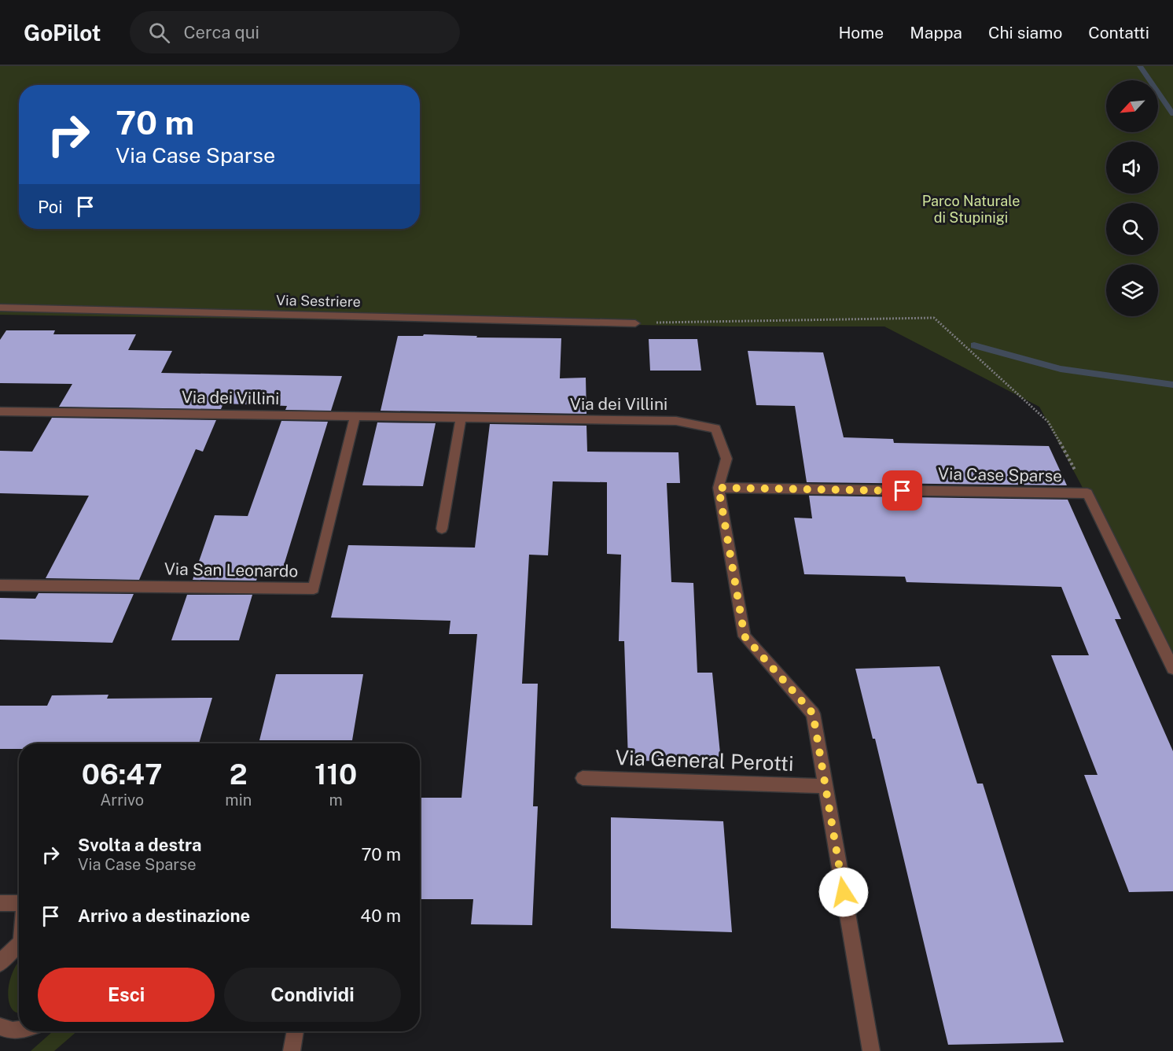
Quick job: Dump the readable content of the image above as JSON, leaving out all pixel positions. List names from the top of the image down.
{
  "streets": {
    "street": [
      "Via Sestriere",
      "Via dei Villini",
      "Via Case Sparse",
      "Via San Leonardo",
      "Via General Perotti"
    ]
  },
  "crossings": [
    ["Via dei Villini", "Via Case Sparse"],
    ["Via dei Villini", "Via San Leonardo"]
  ],
  "parks": ["Parco Naturale di Stupinigi"],
  "north": "bottom left",
  "page": {
    "header": "GoPilot",
    "search": "Cerca qui",
    "nav": [
      "Home",
      "Mappa",
      "Chi siamo",
      "Contatti"
    ],
    "turn": ["70 m", "Via Case Sparse"],
    "then": "Poi",
    "eta": [
      "06:47",
      "Arrivo",
      "2",
      "min",
      "110",
      "m"
    ],
    "list": [
      {
        "name": "Svolta a destra",
        "note": "Via Case Sparse",
        "value": "70 m"
      },
      {
        "name": "Arrivo a destinazione",
        "value": "40 m"
      }
    ],
    "buttons": ["Esci", "Condividi"]
  }
}
